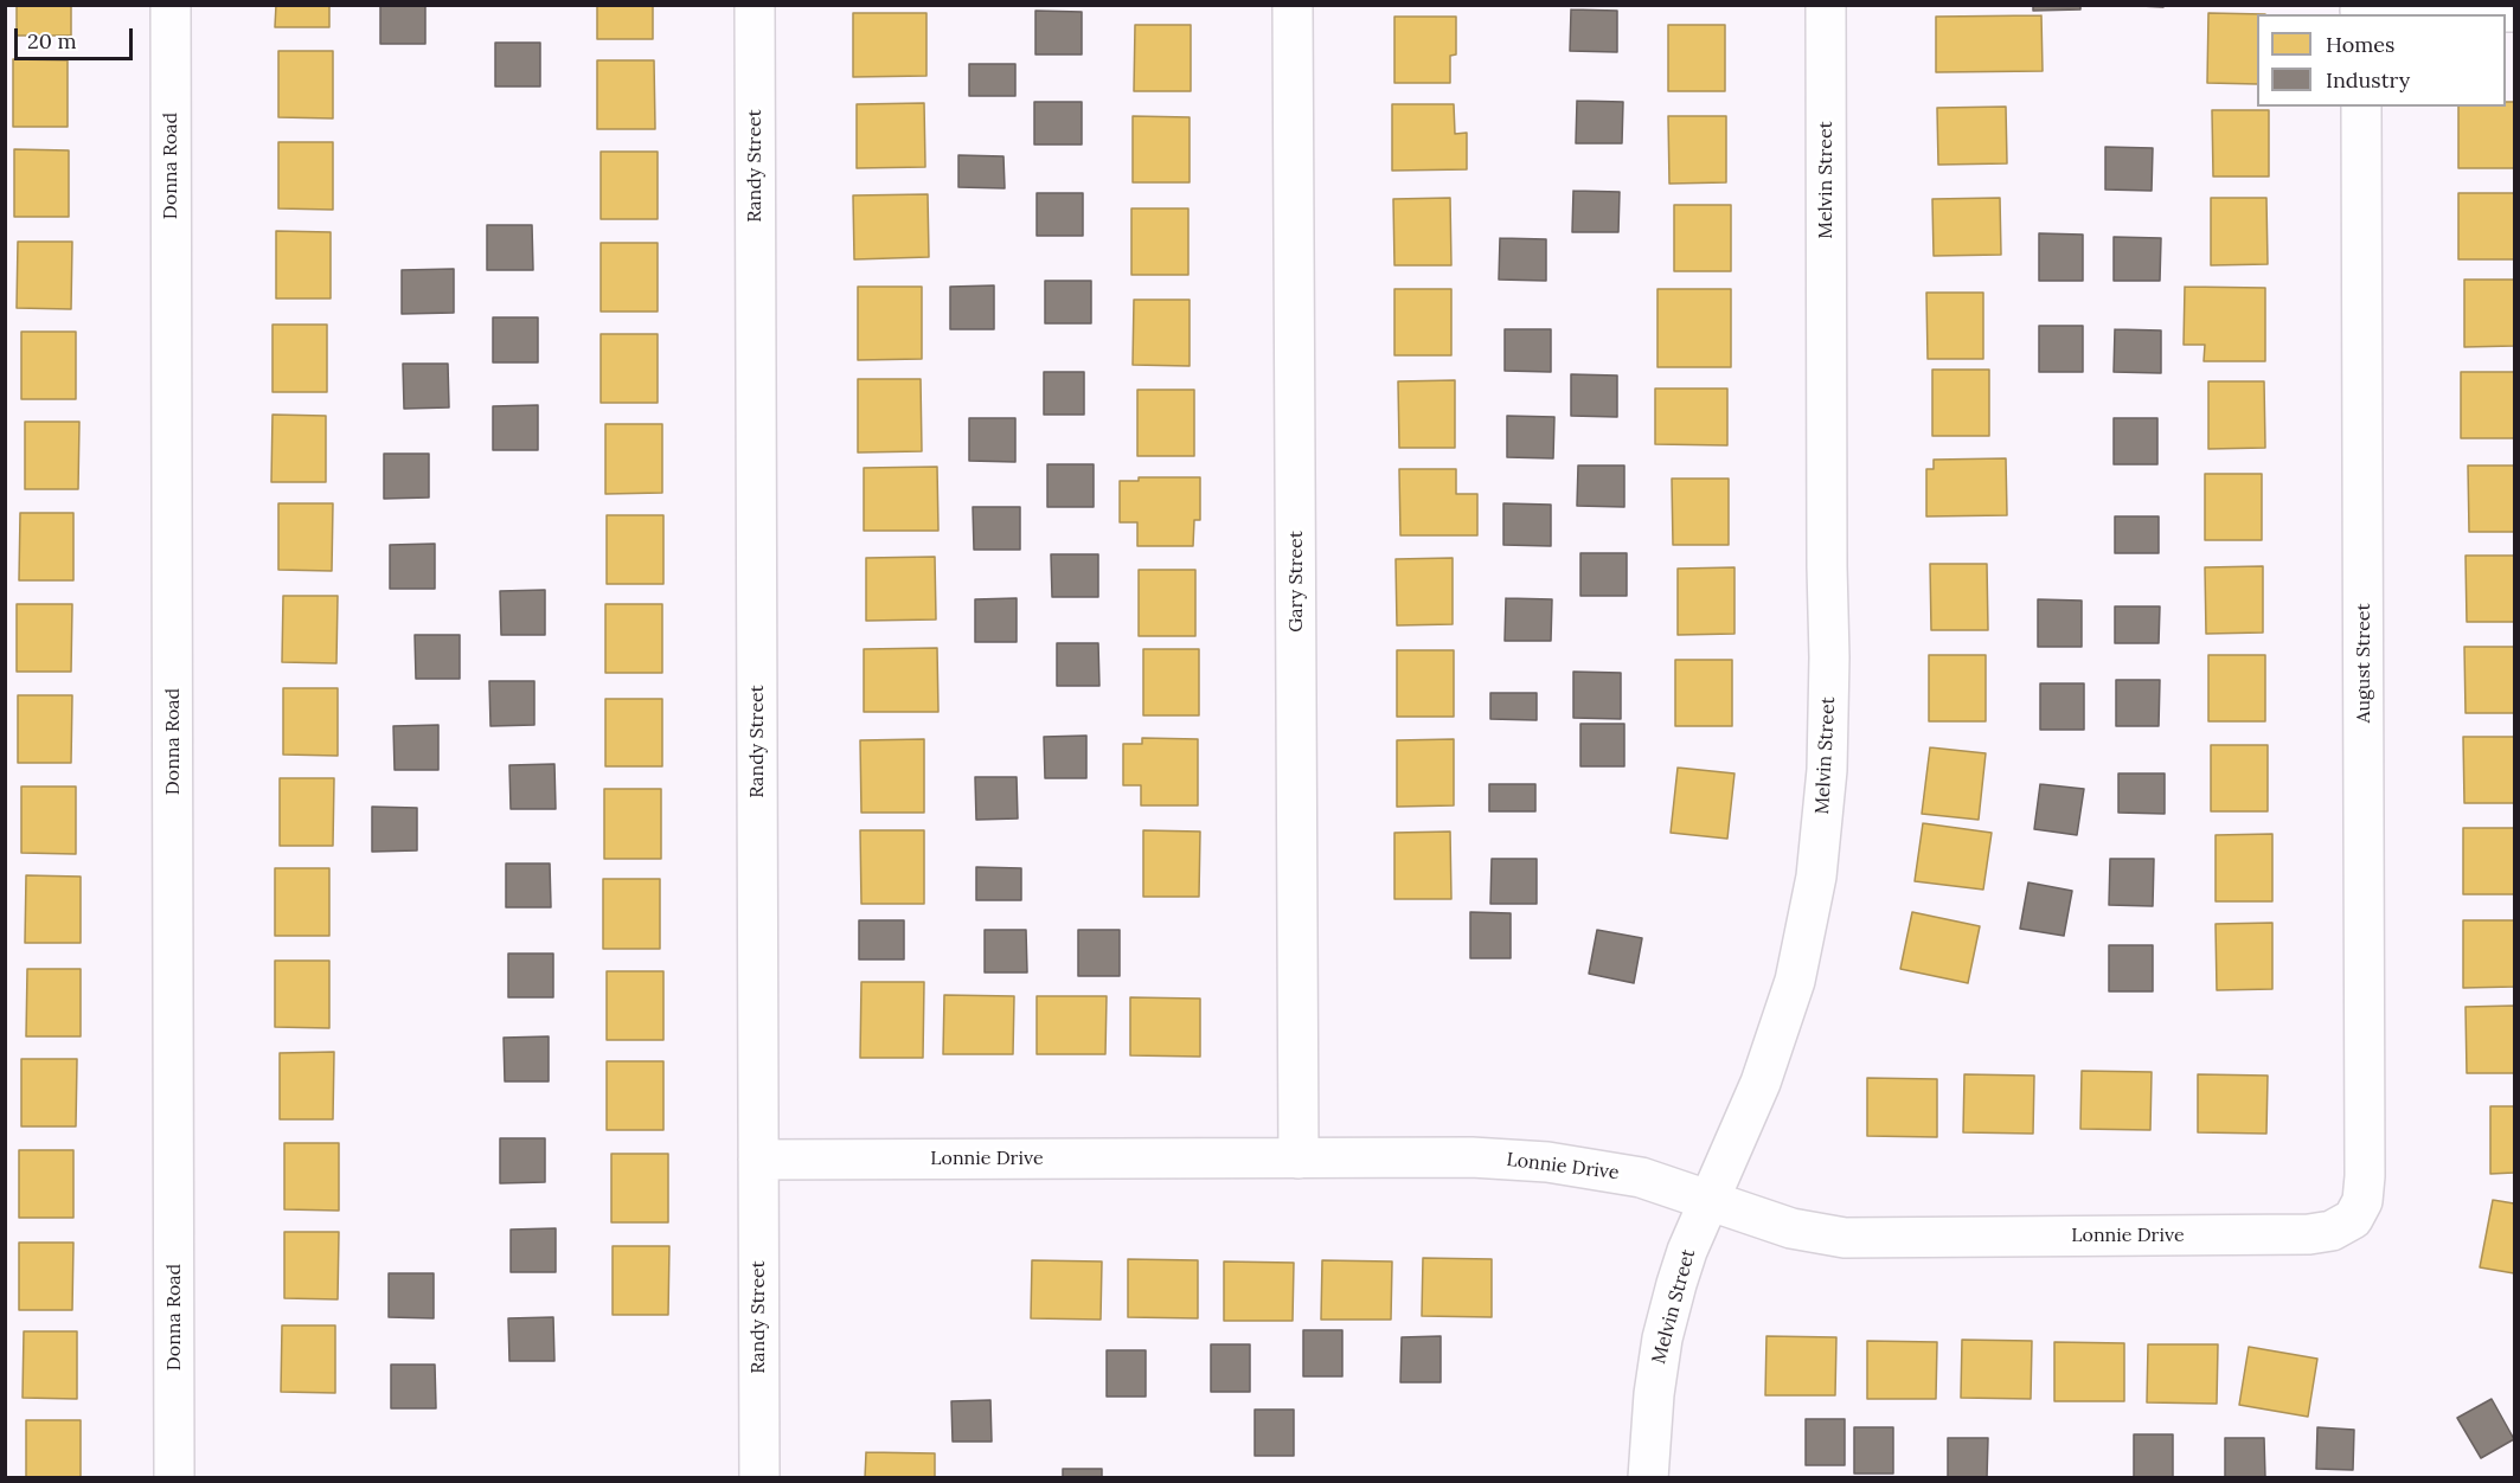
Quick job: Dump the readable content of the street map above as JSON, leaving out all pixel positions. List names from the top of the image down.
{
  "streets": {
    "street": [
      "Donna Road",
      "Randy Street",
      "Melvin Street",
      "Gary Street",
      "August Street",
      "Lonnie Drive"
    ]
  },
  "crossings": [
    ["Randy Street", "Lonnie Drive"],
    ["Melvin Street", "Lonnie Drive"],
    ["Gary Street", "Lonnie Drive"],
    ["August Street", "Lonnie Drive"]
  ],
  "legend": ["Homes", "Industry"],
  "scale_bar": "20 m"
}
